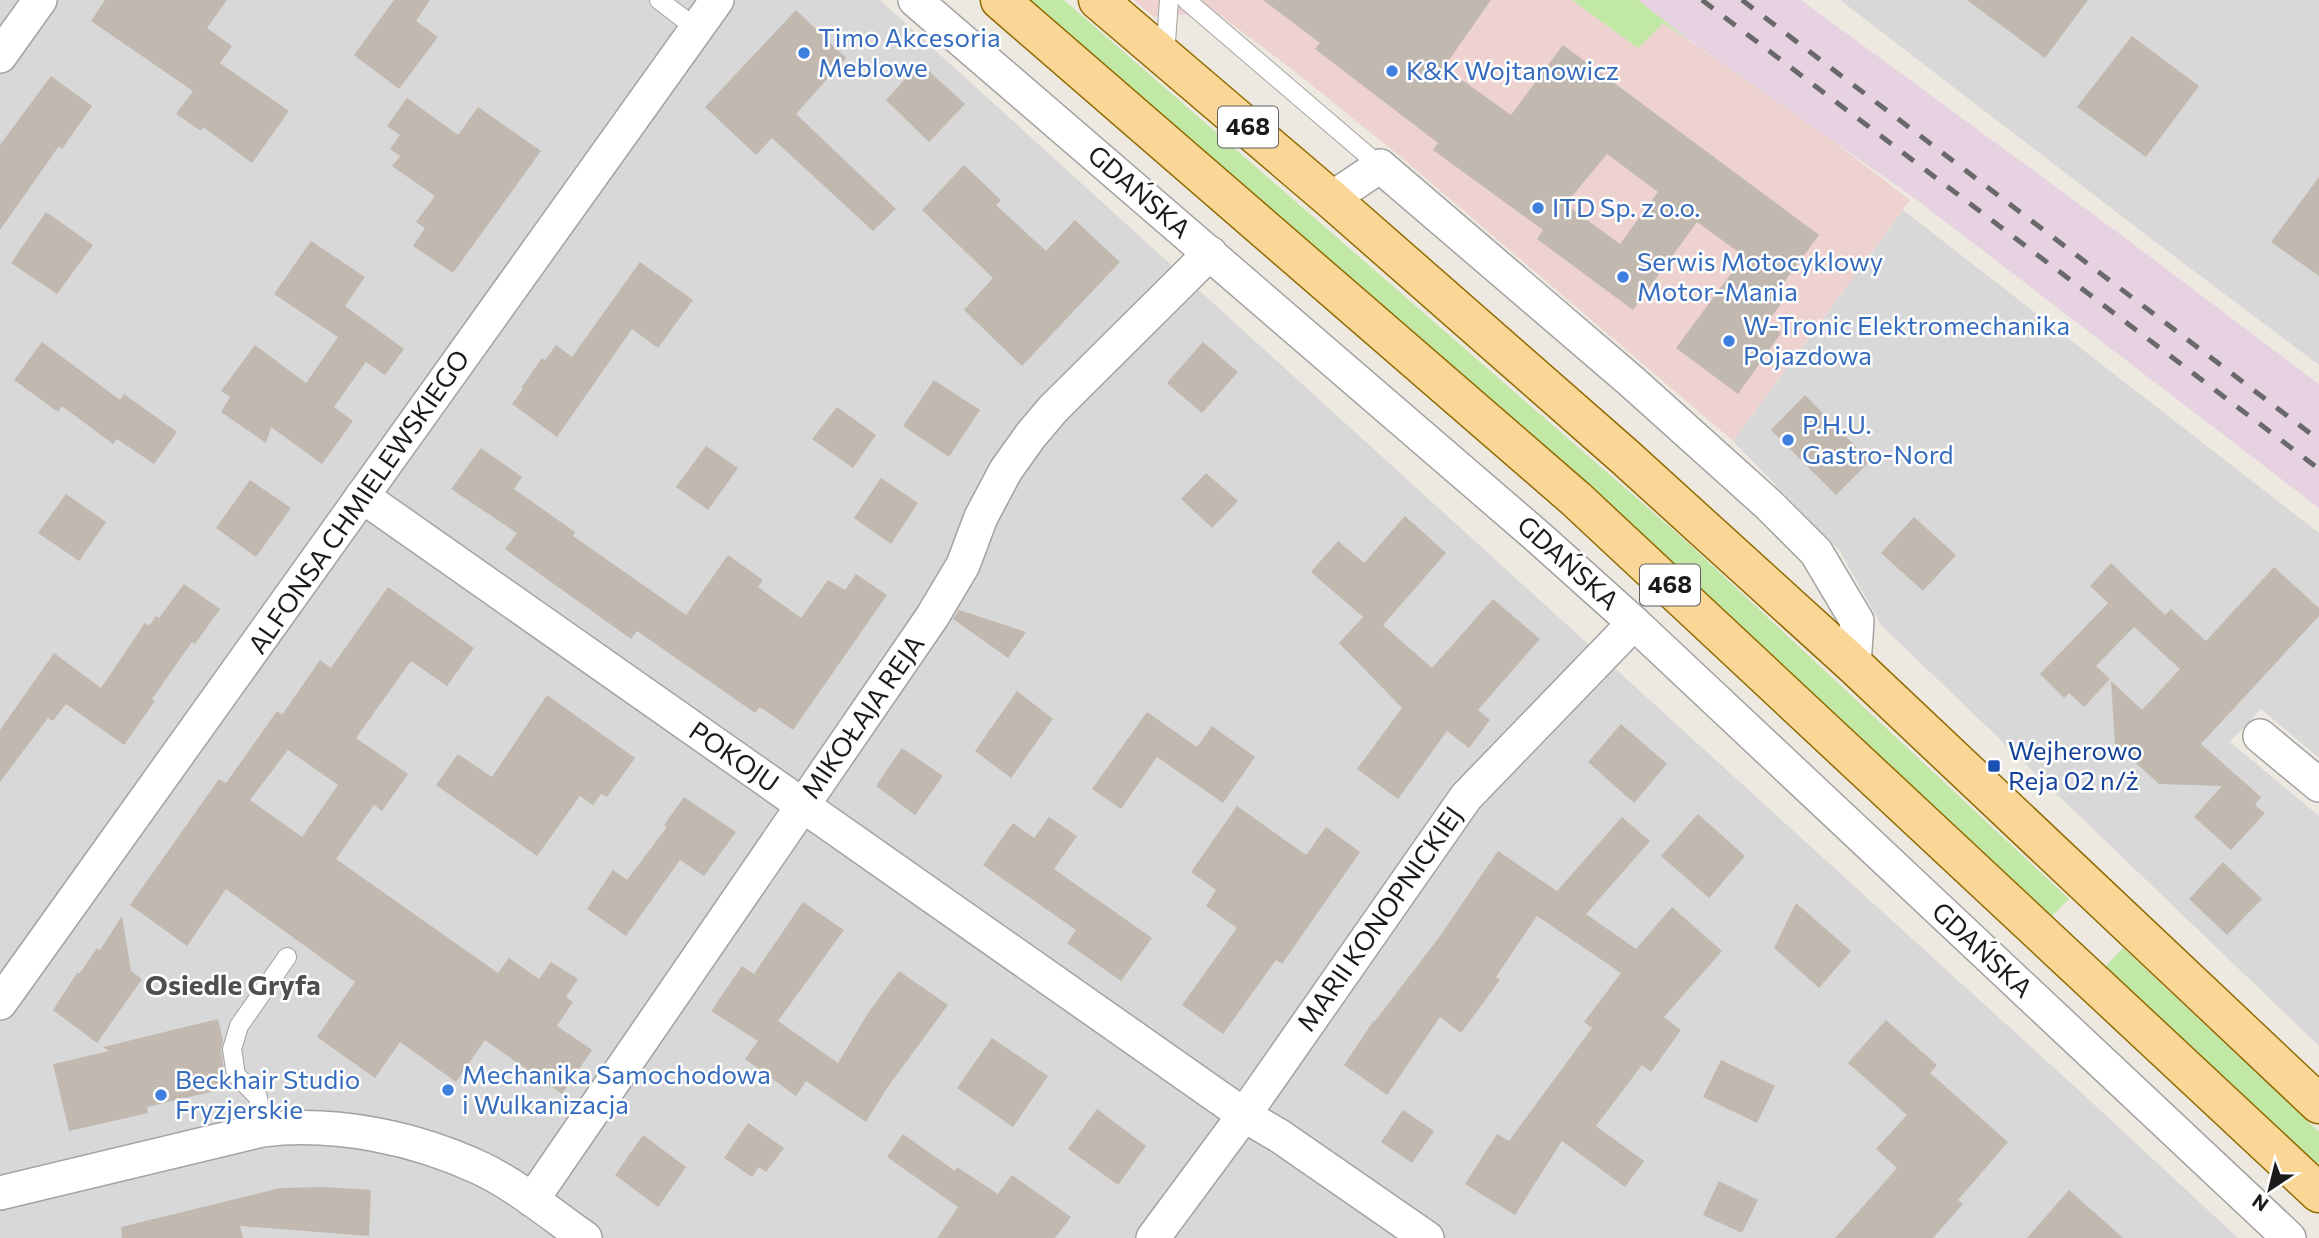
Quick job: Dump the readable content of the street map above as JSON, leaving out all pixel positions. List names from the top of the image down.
{
  "streets": {
    "main road": ["468", "GDAŃSKA"],
    "street": [
      "ALFONSA CHMIELEWSKIEGO",
      "MIKOŁAJA REJA",
      "POKOJU",
      "MARII KONOPNICKIEJ"
    ]
  },
  "crossings": [
    ["GDAŃSKA", "MIKOŁAJA REJA"],
    ["GDAŃSKA", "MARII KONOPNICKIEJ"],
    ["ALFONSA CHMIELEWSKIEGO", "POKOJU"],
    ["MIKOŁAJA REJA", "POKOJU"],
    ["POKOJU", "MARII KONOPNICKIEJ"]
  ],
  "districts": ["Osiedle Gryfa"],
  "places": {
    "other": [
      "Timo Akcesoria Meblowe",
      "K&K Wojtanowicz",
      "ITD Sp. z o.o.",
      "Serwis Motocyklowy Motor-Mania",
      "W-Tronic Elektromechanika Pojazdowa",
      "P.H.U. Gastro-Nord",
      "Mechanika Samochodowa i Wulkanizacja",
      "Beckhair Studio Fryzjerskie"
    ],
    "transit": ["Wejherowo Reja 02 n/ż"]
  },
  "north": "bottom left"
}
